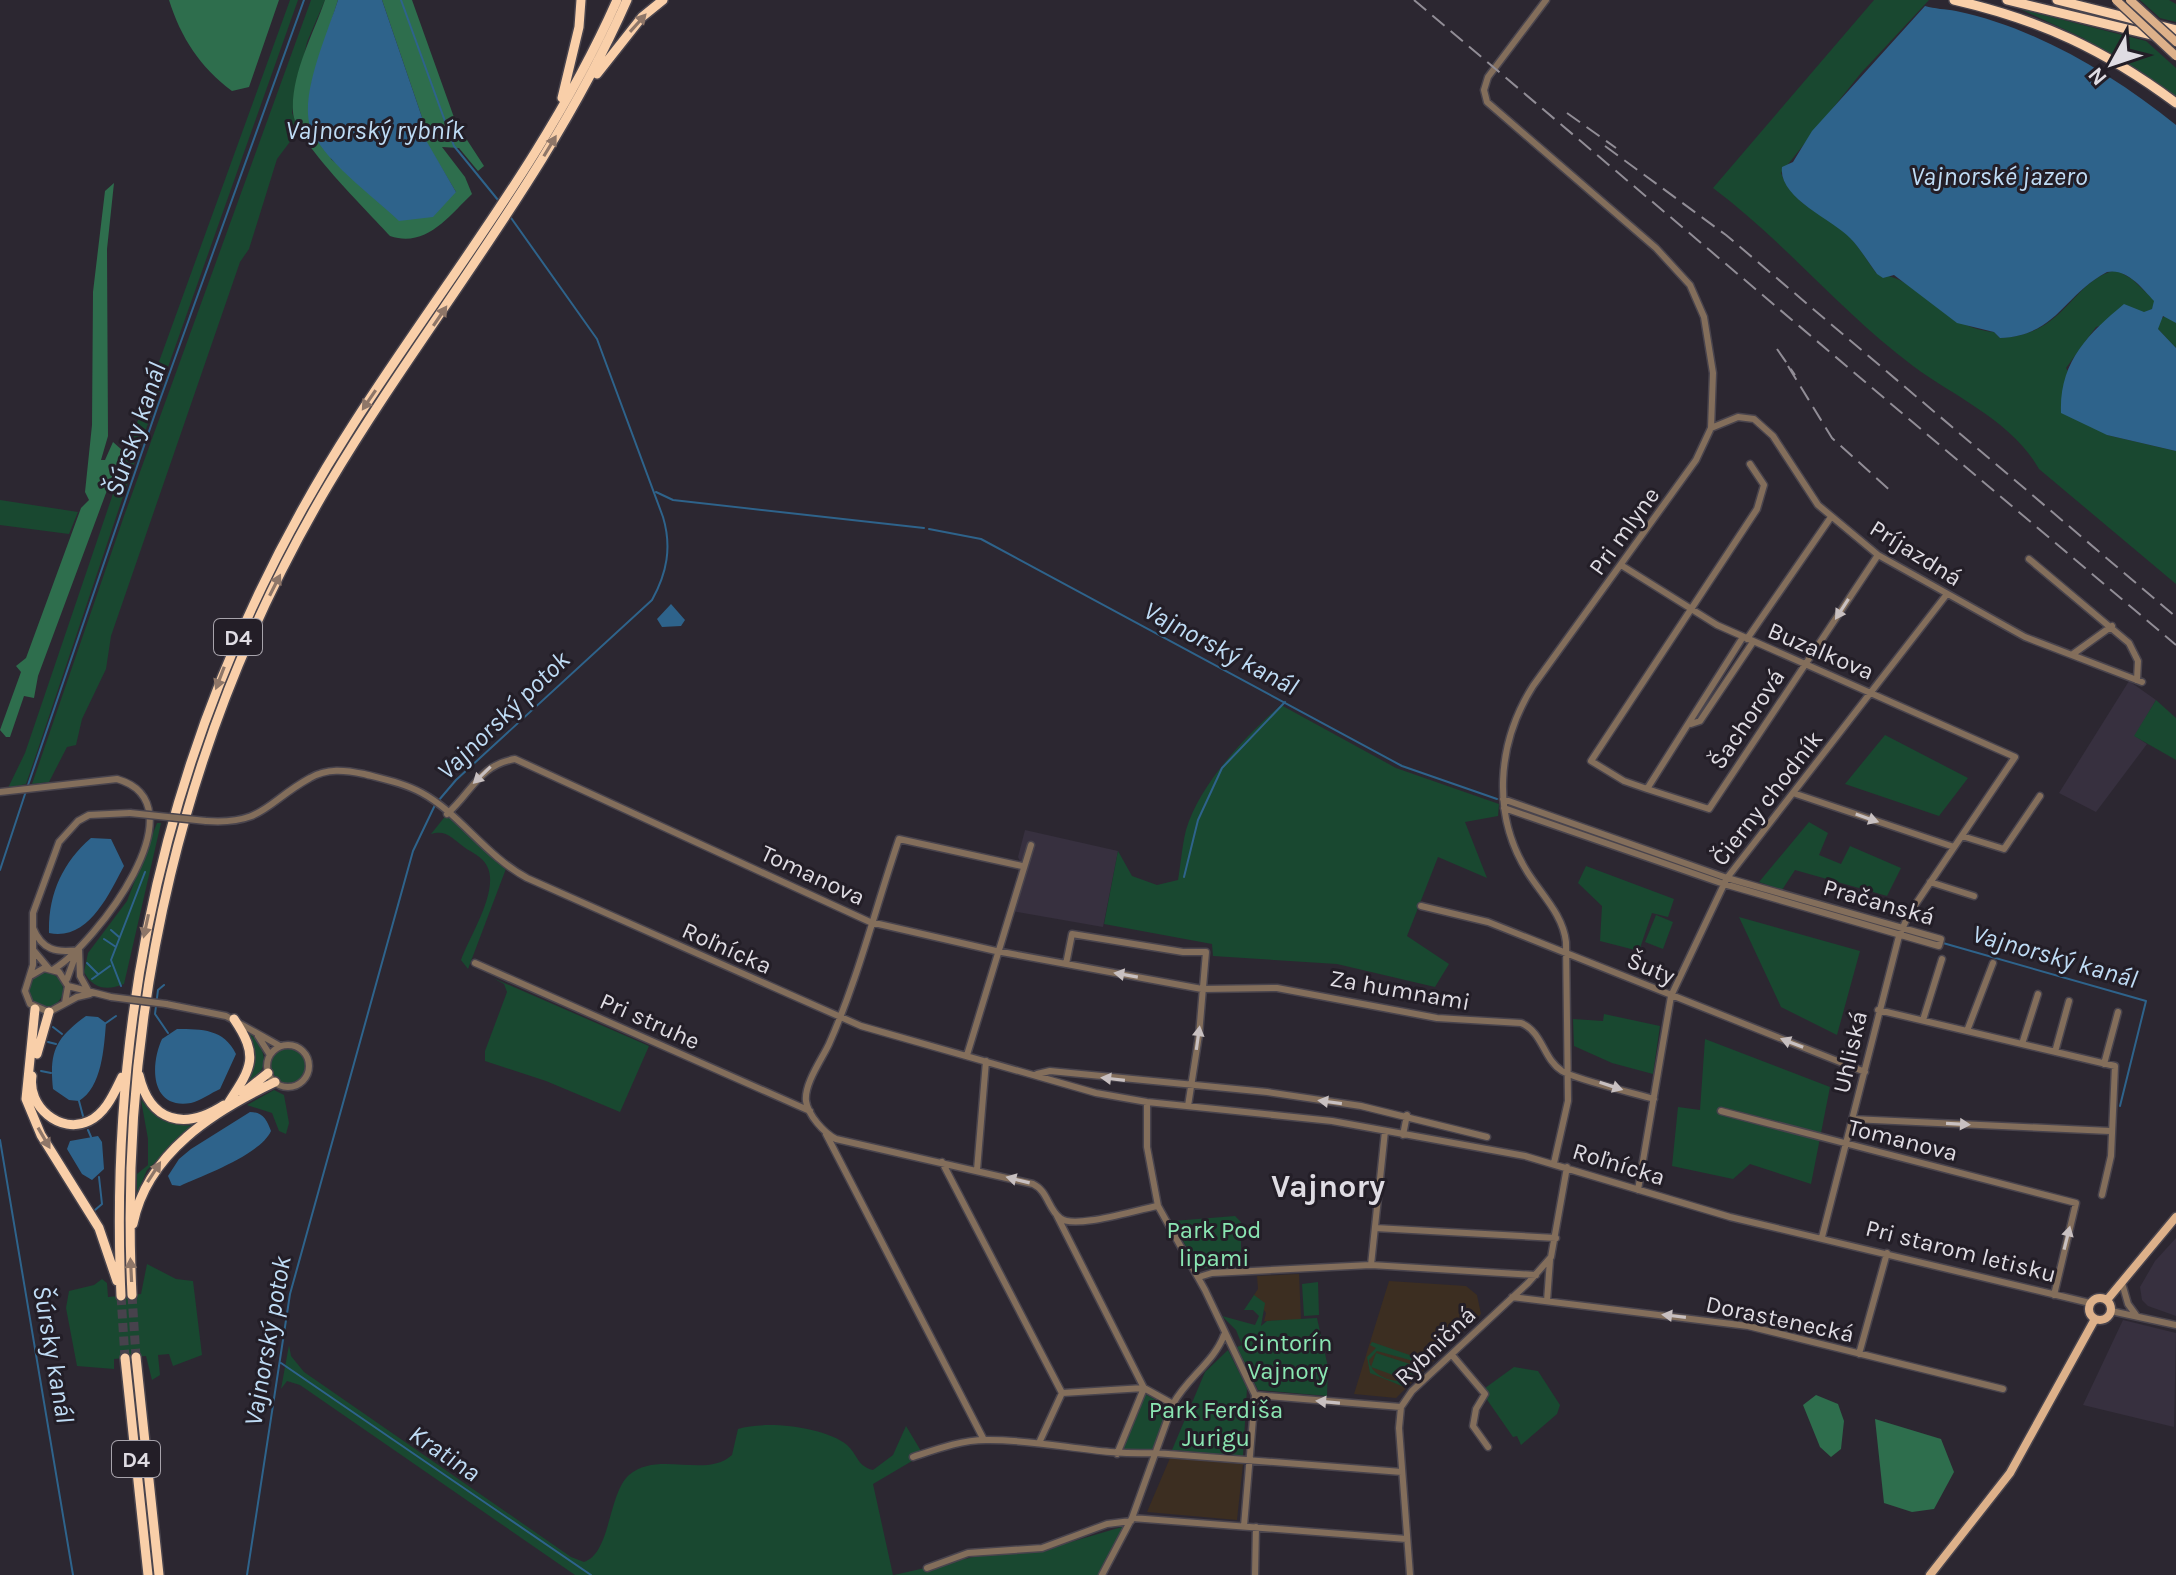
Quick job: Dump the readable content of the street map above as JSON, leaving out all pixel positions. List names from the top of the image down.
{
  "streets": {
    "highway": ["D4"],
    "main road": ["Pri starom letisku"],
    "street": [
      "Pri mlyne",
      "Príjazdná",
      "Buzalkova",
      "Šachorová",
      "Čierny chodník",
      "Tomanova",
      "Pračanská",
      "Roľnícka",
      "Šuty",
      "Za humnami",
      "Pri struhe",
      "Uhliská",
      "Dorastenecká",
      "Rybničná"
    ]
  },
  "crossings": [
    ["Pri mlyne", "Príjazdná"],
    ["Pri mlyne", "Buzalkova"],
    ["Pri mlyne", "Pračanská"],
    ["Pri mlyne", "Roľnícka"],
    ["Pri mlyne", "Šuty"],
    ["Pri mlyne", "Za humnami"],
    ["Príjazdná", "Šachorová"],
    ["Príjazdná", "Čierny chodník"],
    ["Buzalkova", "Šachorová"],
    ["Buzalkova", "Čierny chodník"],
    ["Buzalkova", "Uhliská"],
    ["Čierny chodník", "Pračanská"],
    ["Čierny chodník", "Roľnícka"],
    ["Čierny chodník", "Šuty"],
    ["Tomanova", "Roľnícka"],
    ["Tomanova", "Za humnami"],
    ["Tomanova", "Uhliská"],
    ["Tomanova", "Pri starom letisku"],
    ["Pračanská", "Uhliská"],
    ["Roľnícka", "Uhliská"],
    ["Roľnícka", "Pri starom letisku"],
    ["Roľnícka", "Rybničná"],
    ["Šuty", "Uhliská"],
    ["Uhliská", "Pri starom letisku"],
    ["Dorastenecká", "Rybničná"]
  ],
  "one_way": [
    "Šachorová",
    "Tomanova",
    "Šuty",
    "Dorastenecká"
  ],
  "districts": ["Vajnory"],
  "water": [
    "Vajnorský rybník",
    "Vajnorské jazero",
    "Šúrsky kanál",
    "Vajnorský kanál",
    "Vajnorský potok",
    "Kratina"
  ],
  "parks": ["Park Pod lipami", "Cintorín Vajnory", "Park Ferdiša Jurigu"],
  "north": "bottom left"
}
